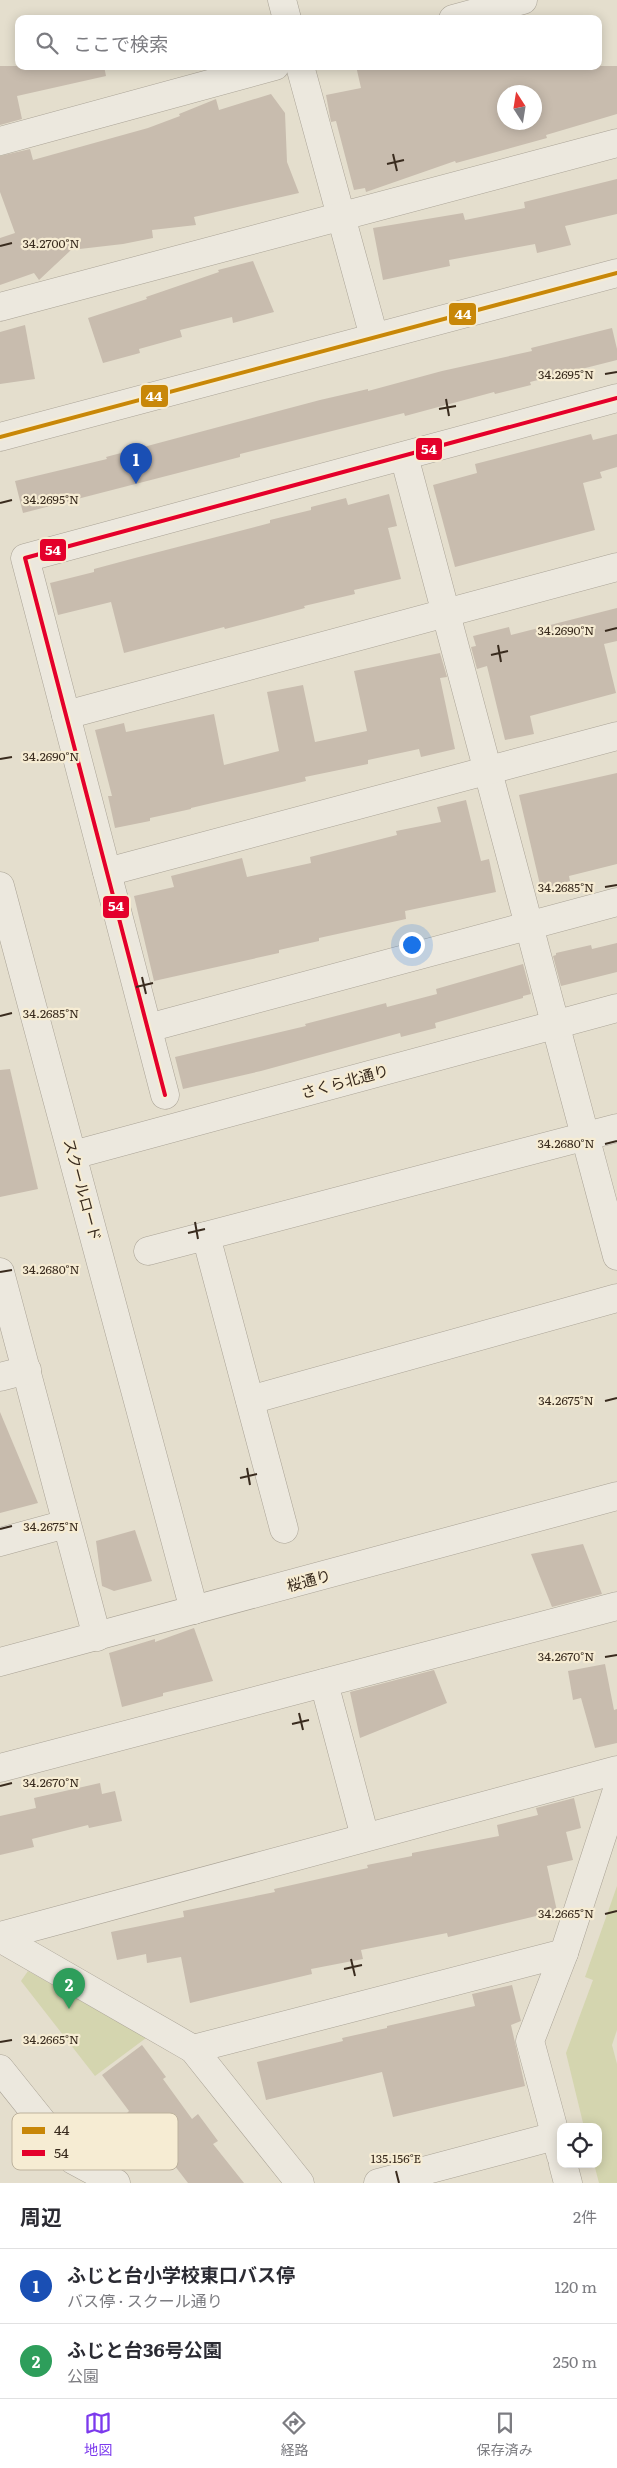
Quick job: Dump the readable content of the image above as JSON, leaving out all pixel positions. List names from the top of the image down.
{
  "streets": {
    "street": ["さくら北通り", "スクールロード", "桜通り"]
  },
  "crossings": [
    ["さくら北通り", "スクールロード"],
    ["スクールロード", "桜通り"]
  ],
  "lines": ["transit line 44", "transit line 54"],
  "legend": ["44", "54"],
  "north": "top",
  "page": {
    "search": "ここで検索",
    "pins": ["1", "2"],
    "heading": ["周辺", "2件"],
    "list": [
      {
        "mark": "1",
        "name": "ふじと台小学校東口バス停",
        "note": "バス停 · スクール通り",
        "value": "120 m"
      },
      {
        "mark": "2",
        "name": "ふじと台36号公園",
        "note": "公園",
        "value": "250 m"
      }
    ],
    "nav": ["地図", "経路", "保存済み"]
  },
  "coordinates": [
    "34.2700°N",
    "34.2695°N",
    "34.2690°N",
    "34.2685°N",
    "34.2680°N",
    "34.2675°N",
    "34.2670°N",
    "34.2665°N",
    "135.156°E"
  ]
}
